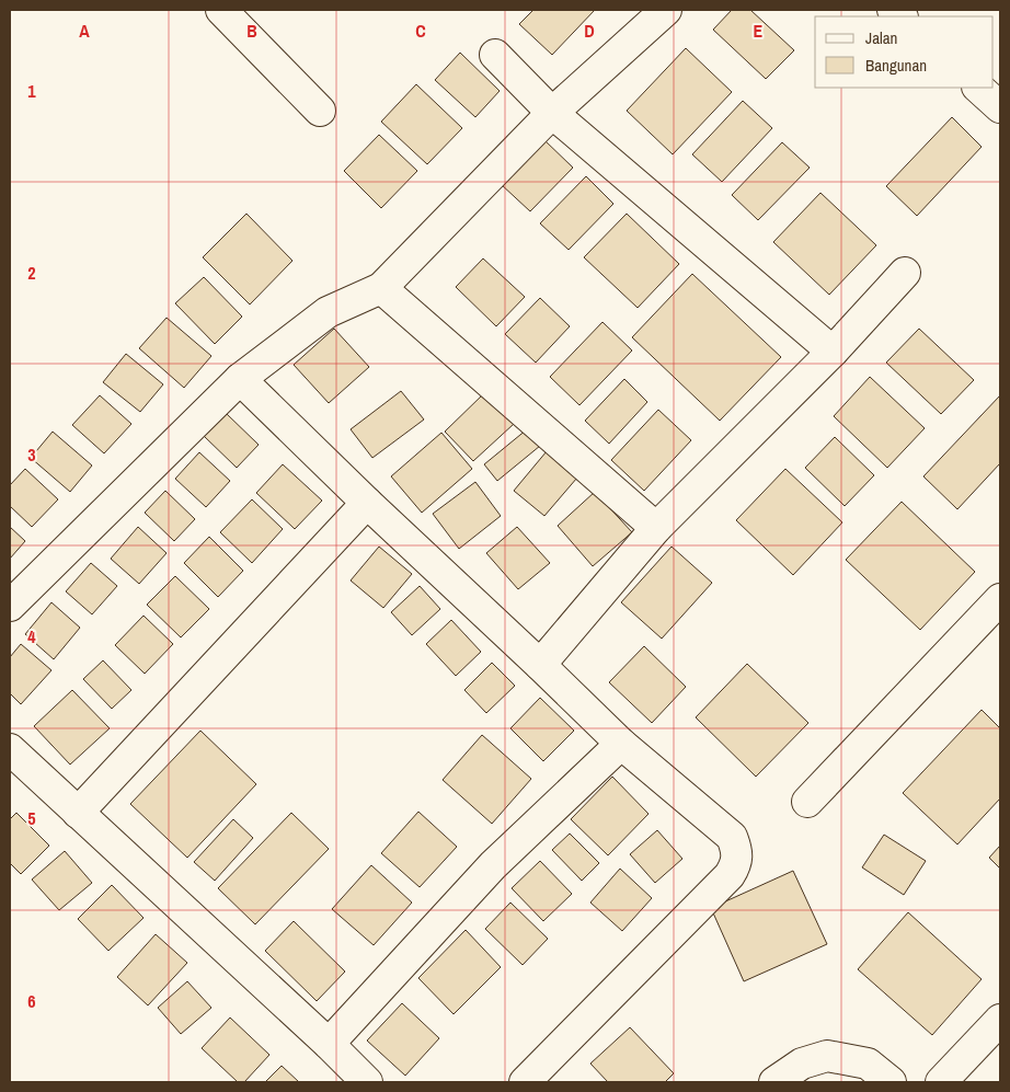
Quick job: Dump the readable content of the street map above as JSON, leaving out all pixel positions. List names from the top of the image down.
{
  "legend": ["Jalan", "Bangunan"],
  "grid": {
    "columns": [
      "A",
      "B",
      "C",
      "D",
      "E"
    ],
    "rows": [
      "1",
      "2",
      "3",
      "4",
      "5",
      "6"
    ]
  }
}
